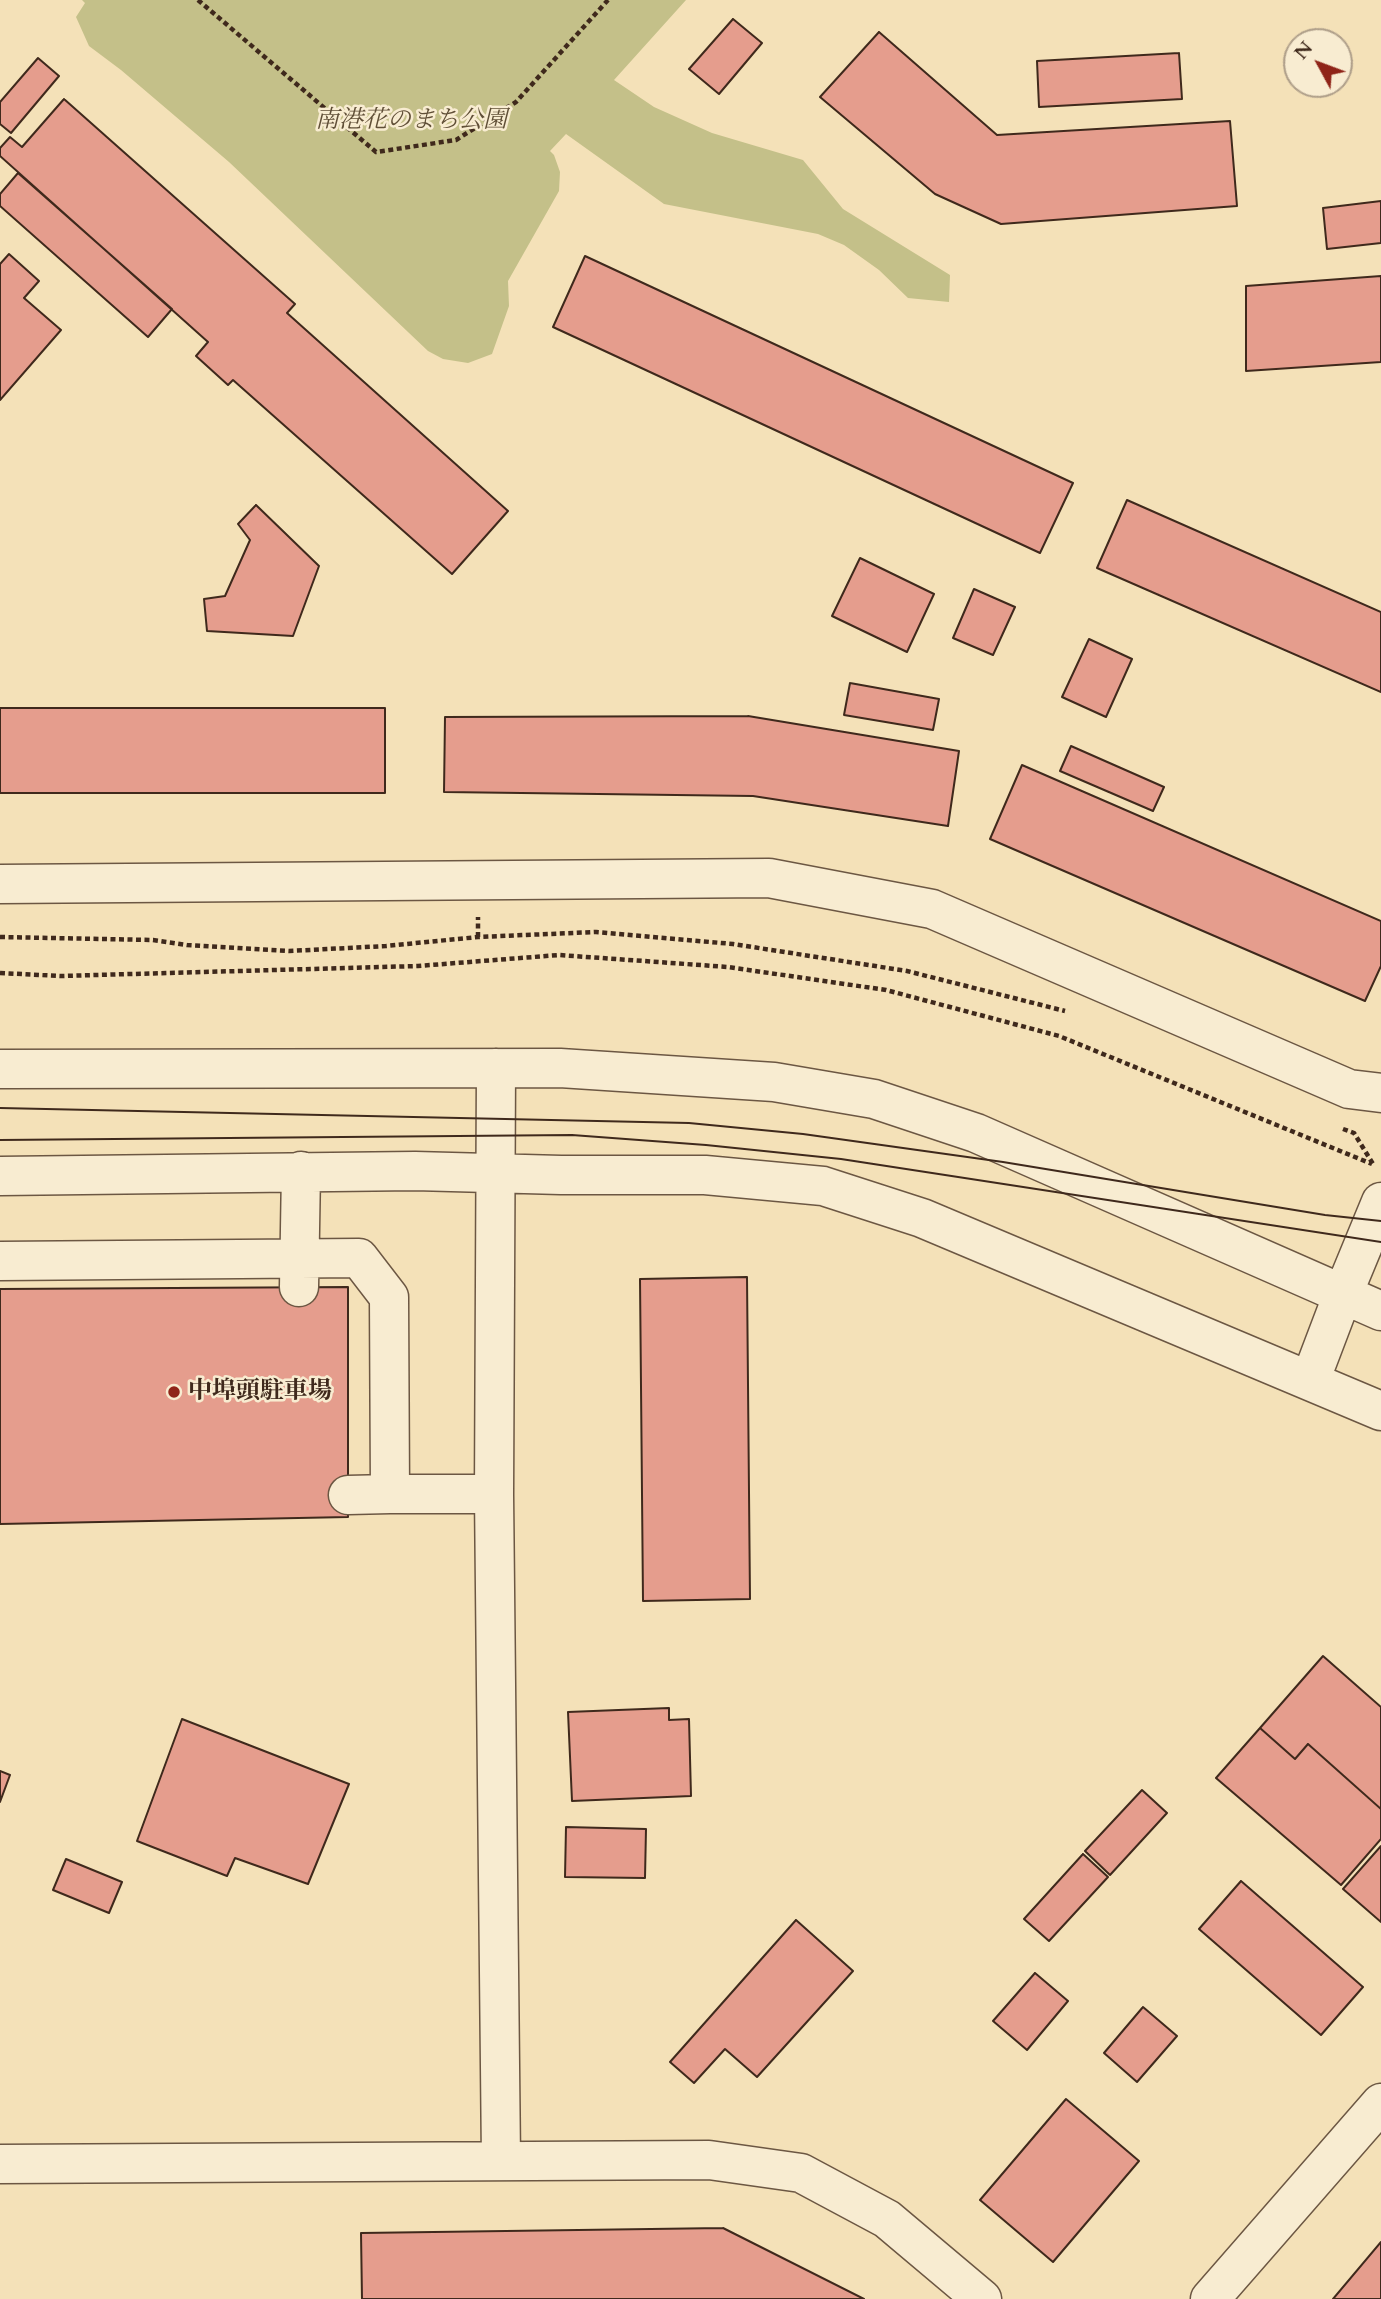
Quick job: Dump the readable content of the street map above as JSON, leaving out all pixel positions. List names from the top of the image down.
{
  "parks": ["南港花のまち公園"],
  "places": ["中埠頭駐車場"],
  "north": "top left"
}
